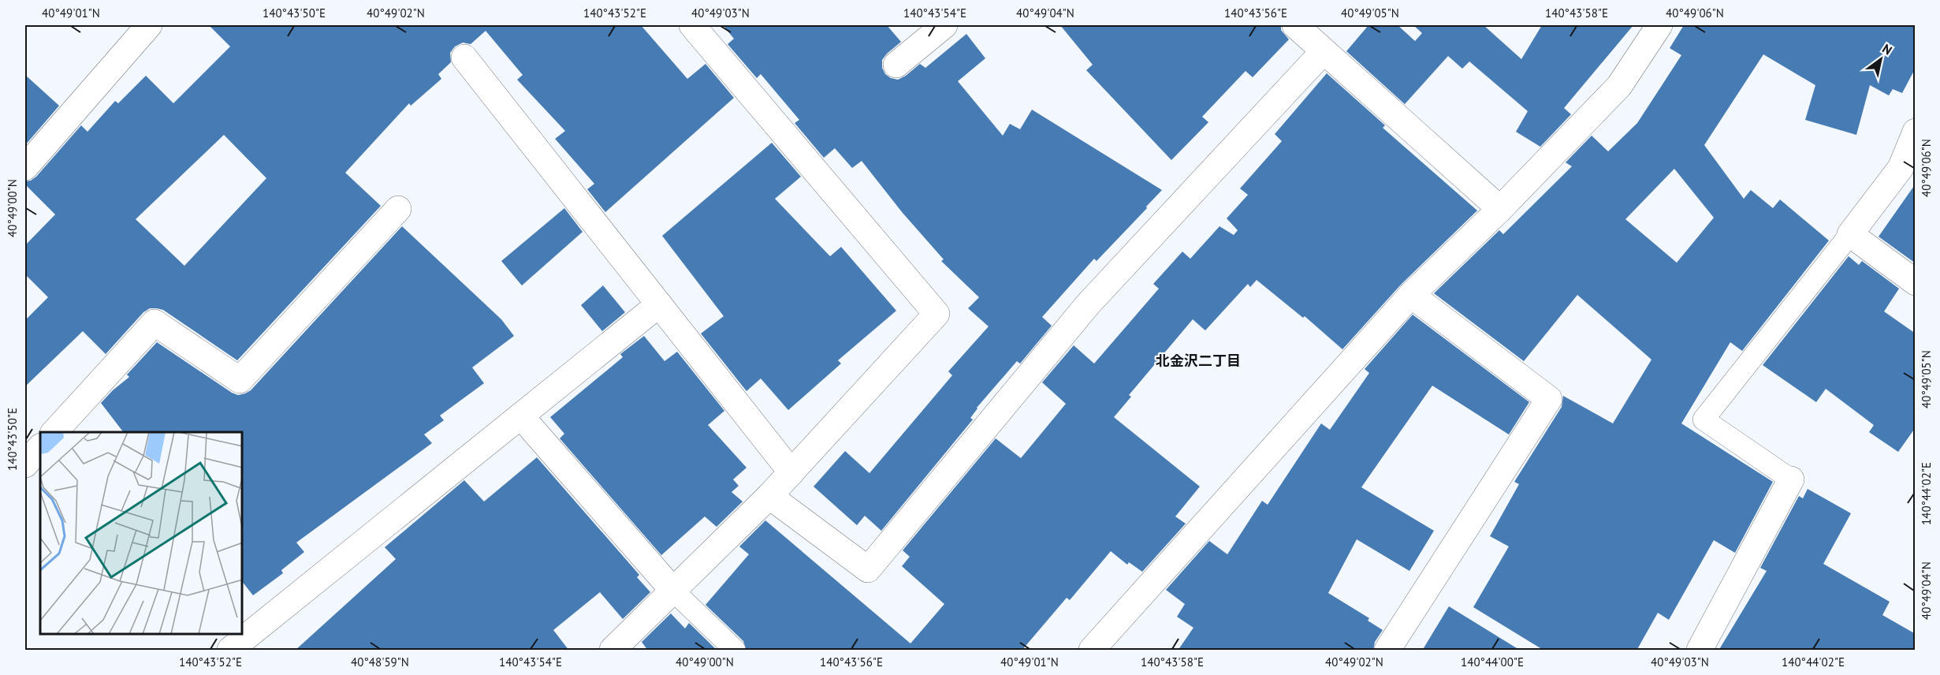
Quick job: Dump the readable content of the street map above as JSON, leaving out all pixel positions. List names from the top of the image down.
{
  "districts": ["北金沢二丁目"],
  "north": "top right",
  "coordinates": [
    "40°49'01\"N",
    "140°43'50\"E",
    "40°49'02\"N",
    "140°43'52\"E",
    "40°49'03\"N",
    "140°43'54\"E",
    "40°49'04\"N",
    "140°43'56\"E",
    "40°49'05\"N",
    "140°43'58\"E",
    "40°49'06\"N",
    "40°49'00\"N",
    "140°44'02\"E",
    "40°48'59\"N",
    "140°44'00\"E"
  ]
}
